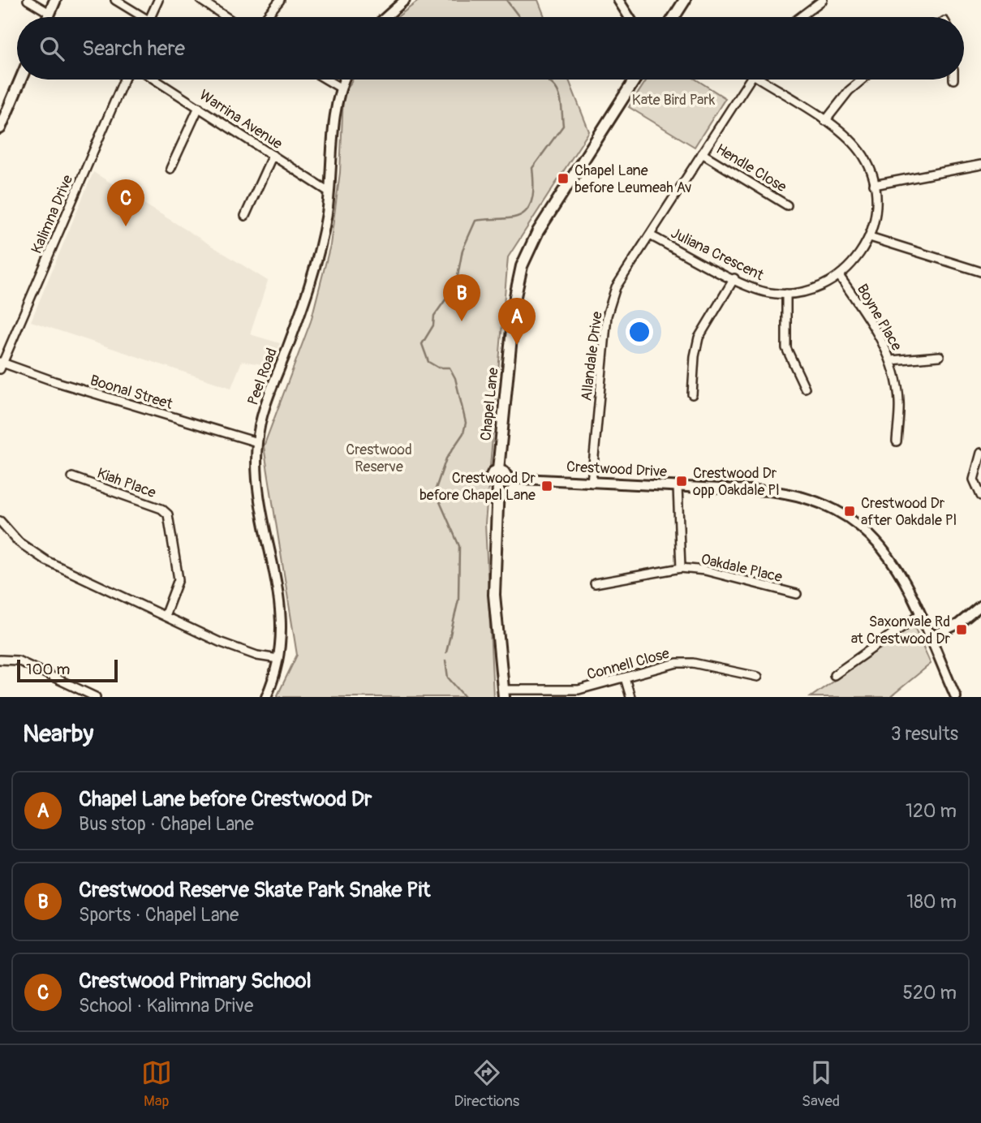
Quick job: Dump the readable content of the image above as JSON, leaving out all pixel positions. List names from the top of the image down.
{
  "streets": {
    "main road": ["Chapel Lane"],
    "street": [
      "Warrina Avenue",
      "Hendle Close",
      "Kalimna Drive",
      "Juliana Crescent",
      "Boyne Place",
      "Allandale Drive",
      "Peel Road",
      "Boonal Street",
      "Crestwood Drive",
      "Kiah Place",
      "Oakdale Place",
      "Connell Close"
    ]
  },
  "crossings": [
    ["Warrina Avenue", "Peel Road"],
    ["Hendle Close", "Allandale Drive"],
    ["Kalimna Drive", "Boonal Street"],
    ["Juliana Crescent", "Boyne Place"],
    ["Juliana Crescent", "Allandale Drive"],
    ["Allandale Drive", "Crestwood Drive"],
    ["Peel Road", "Boonal Street"],
    ["Chapel Lane", "Crestwood Drive"],
    ["Chapel Lane", "Connell Close"],
    ["Crestwood Drive", "Oakdale Place"]
  ],
  "parks": ["Kate Bird Park", "Crestwood Reserve"],
  "places": {
    "transit": [
      "Chapel Lane before Leumeah Av",
      "Crestwood Dr opp Oakdale Pl",
      "Crestwood Dr before Chapel Lane",
      "Crestwood Dr after Oakdale Pl",
      "Saxonvale Rd at Crestwood Dr"
    ]
  },
  "scale_bar": "100 m",
  "page": {
    "search": "Search here",
    "pins": ["C", "B", "A"],
    "scale": "100 m",
    "heading": ["Nearby", "3 results"],
    "list": [
      {
        "mark": "A",
        "name": "Chapel Lane before Crestwood Dr",
        "note": "Bus stop · Chapel Lane",
        "value": "120 m"
      },
      {
        "mark": "B",
        "name": "Crestwood Reserve Skate Park Snake Pit",
        "note": "Sports · Chapel Lane",
        "value": "180 m"
      },
      {
        "mark": "C",
        "name": "Crestwood Primary School",
        "note": "School · Kalimna Drive",
        "value": "520 m"
      }
    ],
    "nav": ["Map", "Directions", "Saved"]
  }
}
